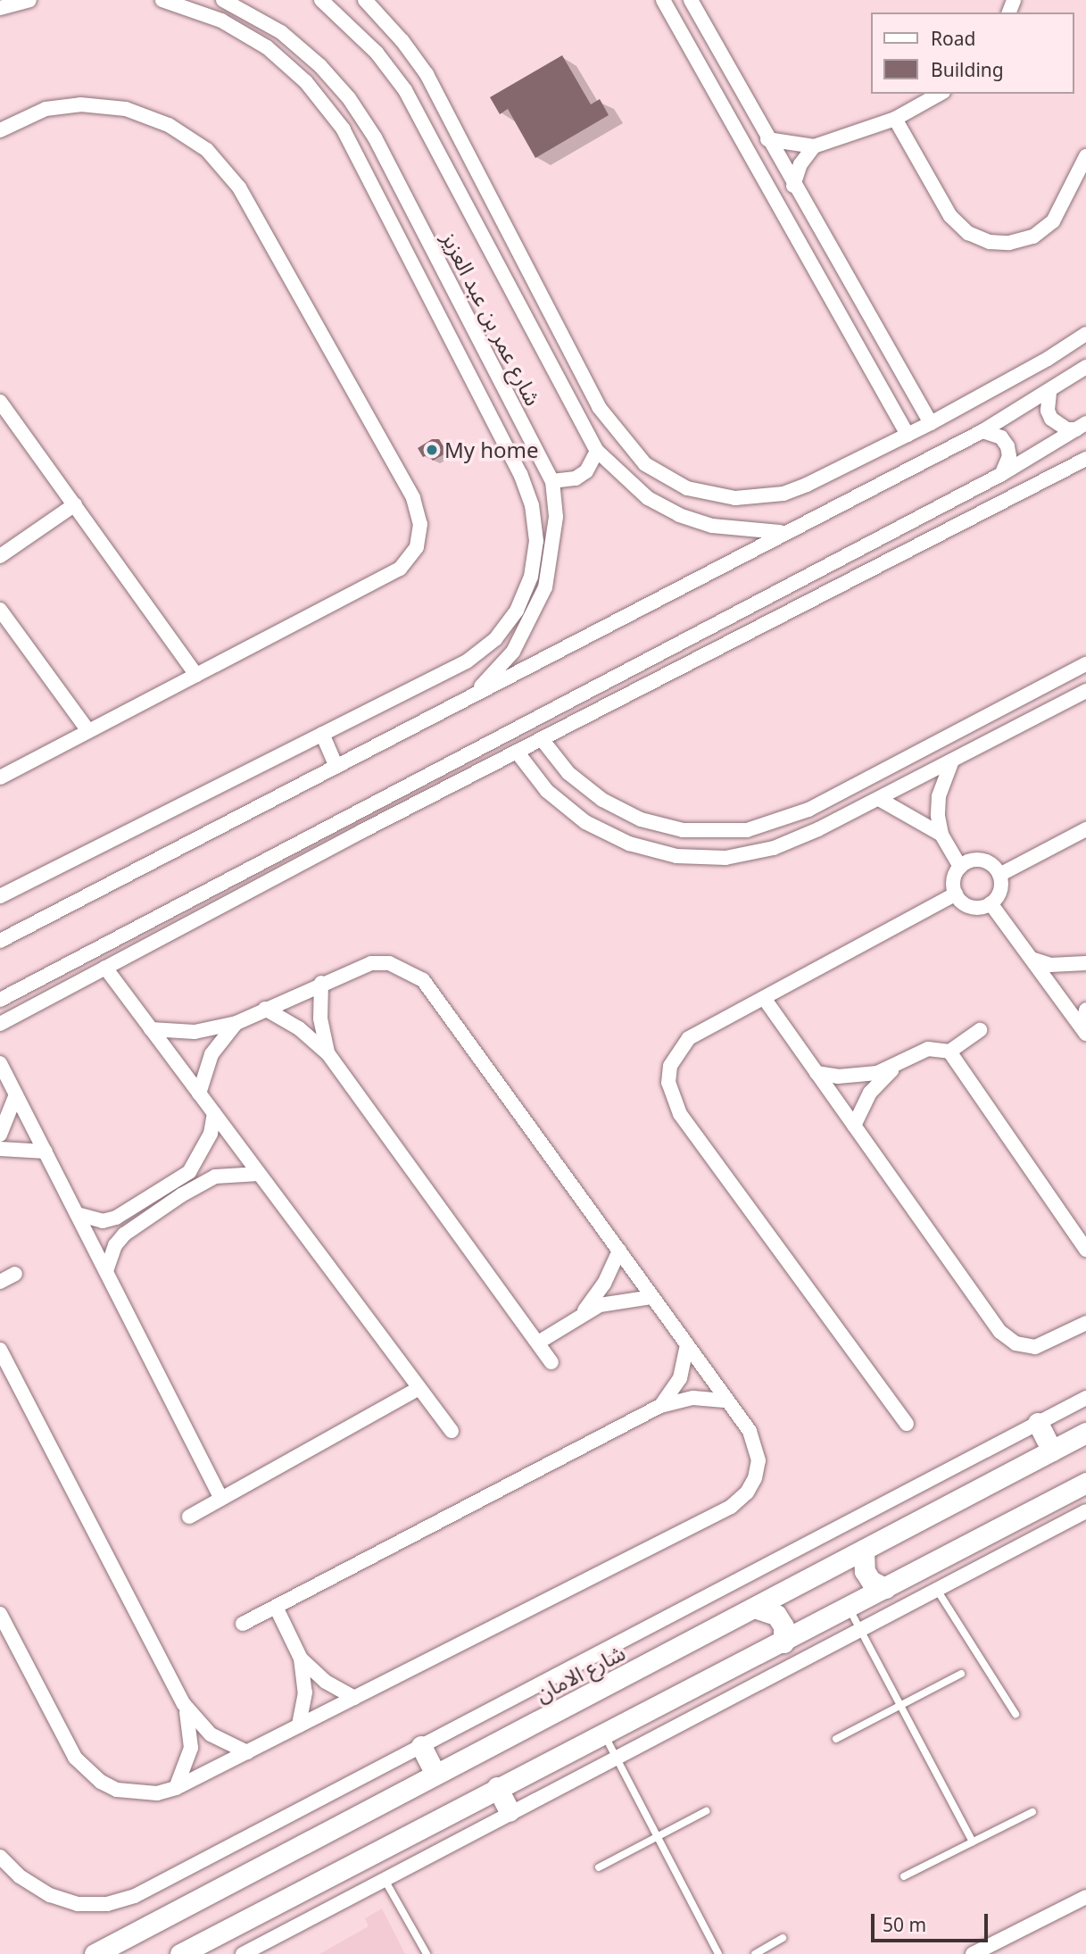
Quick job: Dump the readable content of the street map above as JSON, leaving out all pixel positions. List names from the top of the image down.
{
  "streets": {
    "street": ["شارع عمر بن عبد العزيز", "شارع الامان"]
  },
  "places": ["My home"],
  "legend": ["Road", "Building"],
  "scale_bar": "50 m"
}
